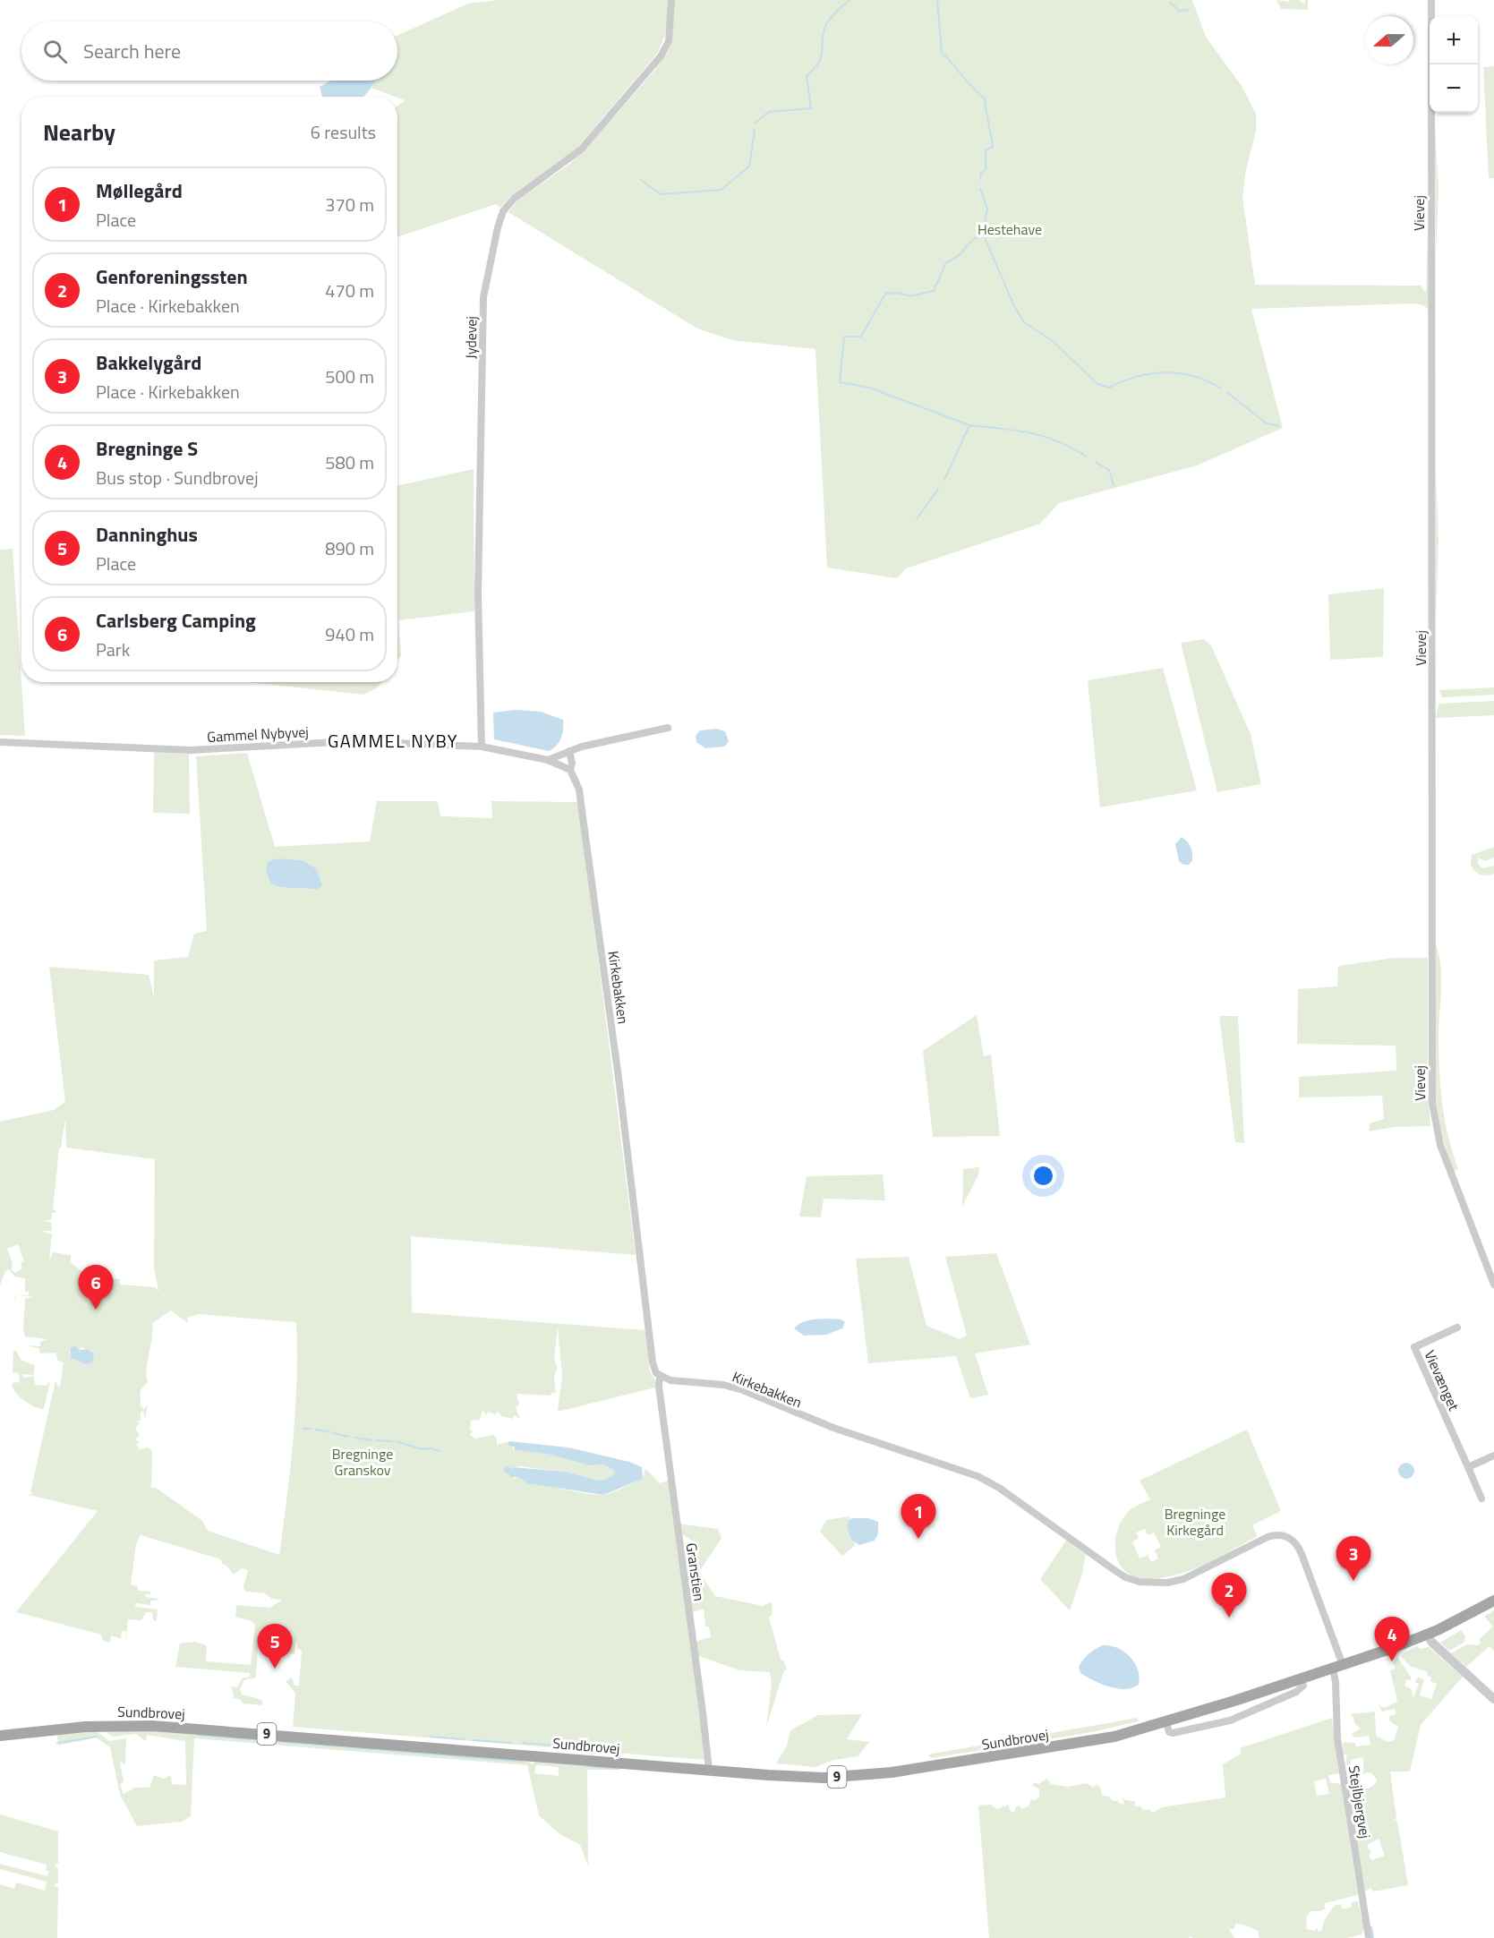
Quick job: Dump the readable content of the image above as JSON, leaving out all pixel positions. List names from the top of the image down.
{
  "streets": {
    "main road": ["Sundbrovej", "9"],
    "street": [
      "Vievej",
      "Jydevej",
      "Gammel Nybyvej",
      "Kirkebakken",
      "Vievænget",
      "Granstien",
      "Stejlbjergvej"
    ]
  },
  "crossings": [
    ["Jydevej", "Gammel Nybyvej"],
    ["Gammel Nybyvej", "Kirkebakken"],
    ["Kirkebakken", "Granstien"],
    ["Kirkebakken", "Sundbrovej"],
    ["Kirkebakken", "Stejlbjergvej"],
    ["Granstien", "Sundbrovej"],
    ["Sundbrovej", "Stejlbjergvej"]
  ],
  "districts": ["GAMMEL NYBY"],
  "parks": ["Hestehave", "Bregninge Granskov", "Bregninge Kirkegård"],
  "north": "left",
  "page": {
    "map_buttons": ["+", "−"],
    "search": "Search here",
    "heading": ["Nearby", "6 results"],
    "list": [
      {
        "mark": "1",
        "name": "Møllegård",
        "note": "Place",
        "value": "370 m"
      },
      {
        "mark": "2",
        "name": "Genforeningssten",
        "note": "Place · Kirkebakken",
        "value": "470 m"
      },
      {
        "mark": "3",
        "name": "Bakkelygård",
        "note": "Place · Kirkebakken",
        "value": "500 m"
      },
      {
        "mark": "4",
        "name": "Bregninge S",
        "note": "Bus stop · Sundbrovej",
        "value": "580 m"
      },
      {
        "mark": "5",
        "name": "Danninghus",
        "note": "Place",
        "value": "890 m"
      },
      {
        "mark": "6",
        "name": "Carlsberg Camping",
        "note": "Park",
        "value": "940 m"
      }
    ],
    "pins": [
      "6",
      "1",
      "3",
      "2",
      "4",
      "5"
    ]
  }
}
